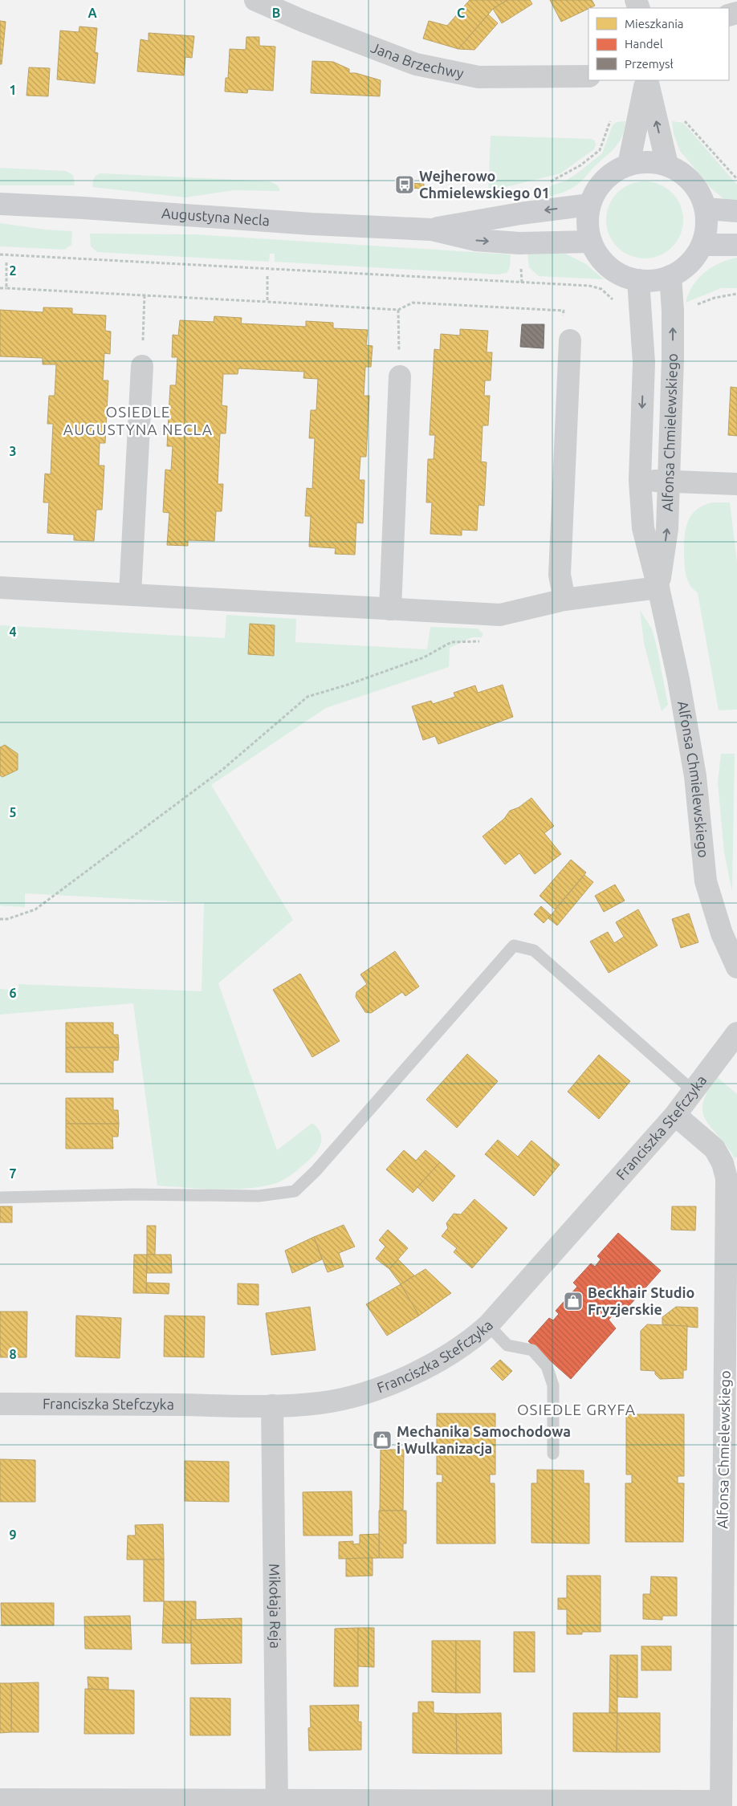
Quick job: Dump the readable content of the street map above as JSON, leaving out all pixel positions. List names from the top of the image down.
{
  "streets": {
    "main road": ["Augustyna Necla"],
    "street": [
      "Jana Brzechwy",
      "Alfonsa Chmielewskiego",
      "Franciszka Stefczyka",
      "Mikołaja Reja"
    ]
  },
  "crossings": [
    ["Augustyna Necla", "Alfonsa Chmielewskiego"],
    ["Alfonsa Chmielewskiego", "Franciszka Stefczyka"],
    ["Franciszka Stefczyka", "Mikołaja Reja"]
  ],
  "districts": ["OSIEDLE AUGUSTYNA NECLA", "OSIEDLE GRYFA"],
  "places": {
    "bus stop": ["Wejherowo Chmielewskiego 01"],
    "shop": ["Beckhair Studio Fryzjerskie", "Mechanika Samochodowa i Wulkanizacja"]
  },
  "legend": ["Mieszkania", "Handel", "Przemysł"],
  "grid": {
    "columns": ["A", "B", "C"],
    "rows": [
      "1",
      "2",
      "3",
      "4",
      "5",
      "6",
      "7",
      "8",
      "9"
    ]
  }
}
